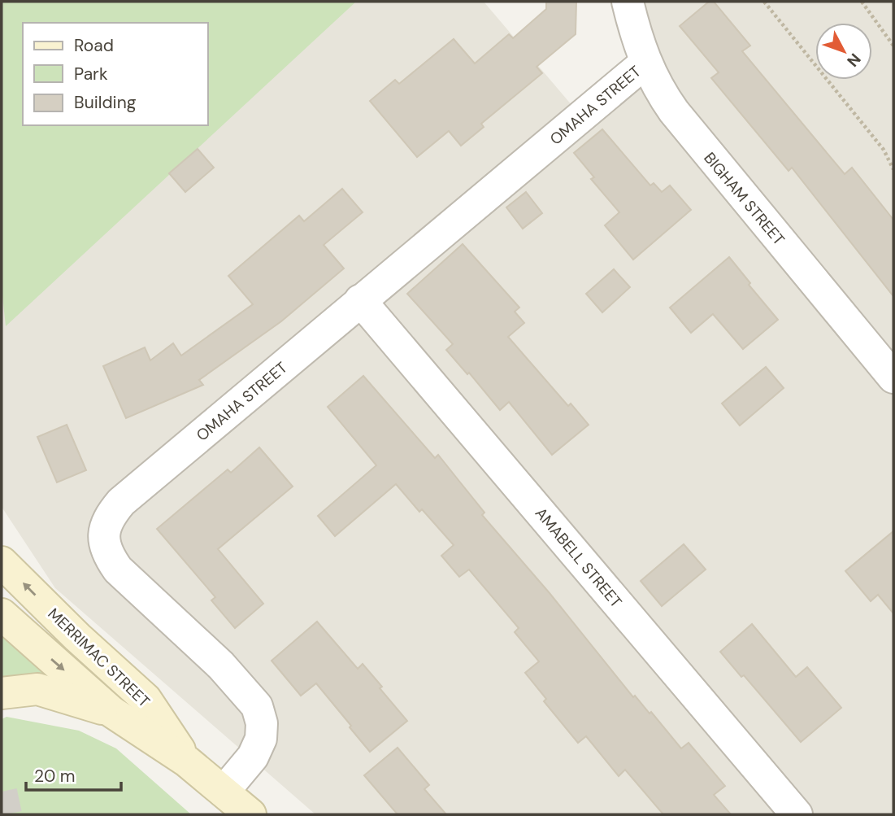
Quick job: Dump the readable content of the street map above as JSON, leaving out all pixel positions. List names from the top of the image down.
{
  "streets": {
    "street": [
      "OMAHA STREET",
      "BIGHAM STREET",
      "AMABELL STREET",
      "MERRIMAC STREET"
    ]
  },
  "crossings": [
    ["OMAHA STREET", "BIGHAM STREET"],
    ["OMAHA STREET", "AMABELL STREET"],
    ["OMAHA STREET", "MERRIMAC STREET"]
  ],
  "legend": ["Road", "Park", "Building"],
  "scale_bar": "20 m",
  "north": "bottom right"
}
